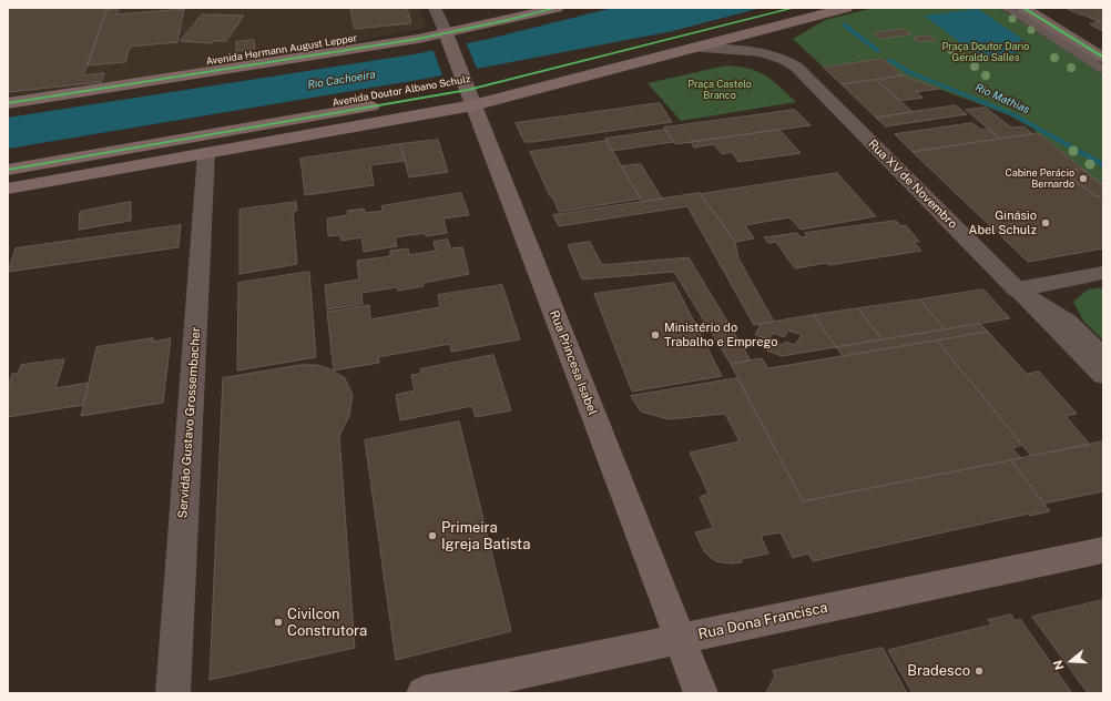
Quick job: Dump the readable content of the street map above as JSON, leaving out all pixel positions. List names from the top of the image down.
{
  "streets": {
    "main road": [
      "Avenida Hermann August Lepper",
      "Avenida Doutor Albano Schulz",
      "Rua Princesa Isabel",
      "Rua Dona Francisca"
    ],
    "street": ["Rua XV de Novembro", "Servidão Gustavo Grossembacher"]
  },
  "crossings": [
    ["Avenida Hermann August Lepper", "Rua Princesa Isabel"],
    ["Avenida Doutor Albano Schulz", "Rua XV de Novembro"],
    ["Avenida Doutor Albano Schulz", "Rua Princesa Isabel"],
    ["Avenida Doutor Albano Schulz", "Servidão Gustavo Grossembacher"],
    ["Rua Princesa Isabel", "Rua Dona Francisca"]
  ],
  "water": ["Rio Cachoeira", "Rio Mathias"],
  "parks": ["Praça Doutor Dario Geraldo Salles", "Praça Castelo Branco"],
  "places": [
    "Cabine Perácio Bernardo",
    "Ginásio Abel Schulz",
    "Ministério do Trabalho e Emprego",
    "Primeira Igreja Batista",
    "Civilcon Construtora",
    "Bradesco"
  ],
  "north": "left"
}
